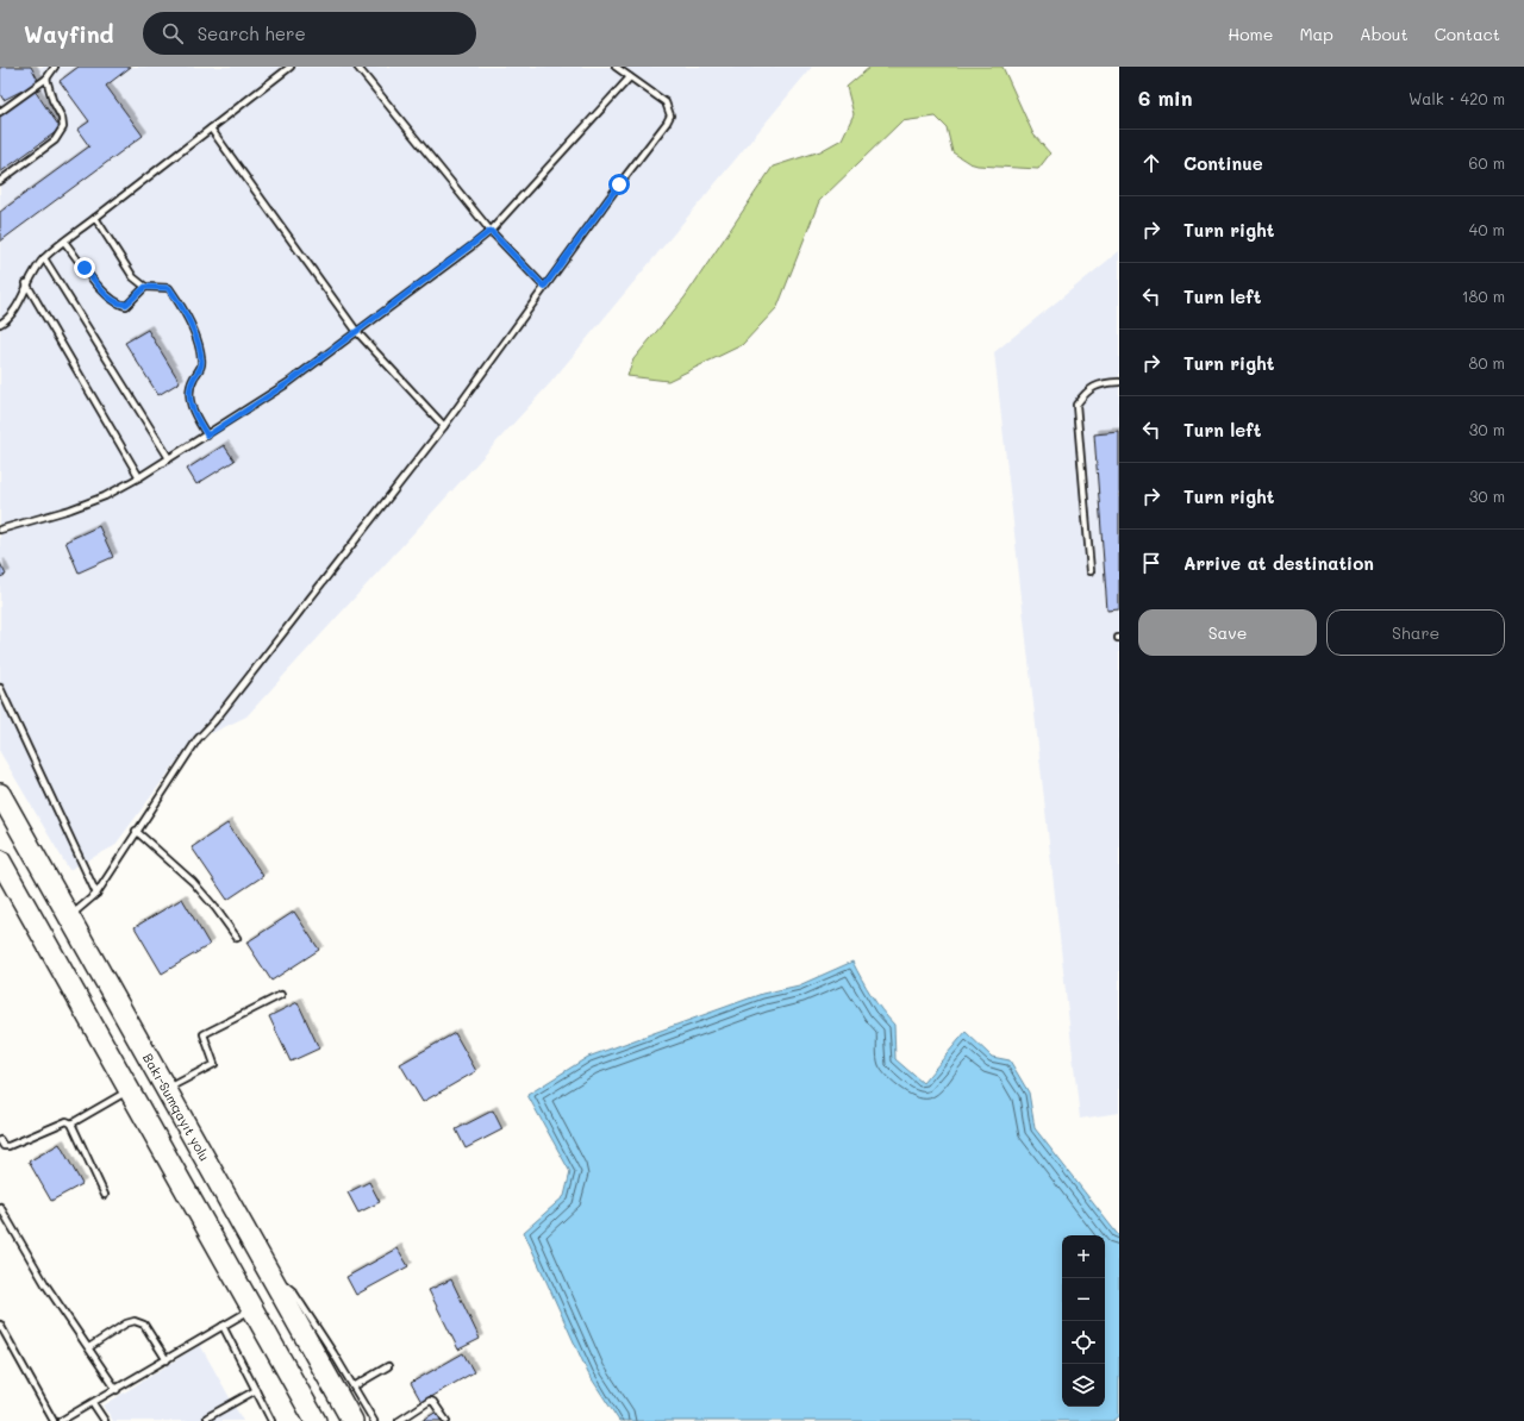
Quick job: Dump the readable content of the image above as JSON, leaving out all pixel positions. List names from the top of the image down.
{
  "streets": {
    "highway": ["Bakı-Sumqayıt yolu"]
  },
  "page": {
    "header": "Wayfind",
    "search": "Search here",
    "nav": [
      "Home",
      "Map",
      "About",
      "Contact"
    ],
    "heading": ["6 min", "Walk · 420 m"],
    "list": [
      ["Continue", "60 m"],
      ["Turn right", "40 m"],
      ["Turn left", "180 m"],
      ["Turn right", "80 m"],
      ["Turn left", "30 m"],
      ["Turn right", "30 m"],
      "Arrive at destination"
    ],
    "buttons": ["Save", "Share"],
    "map_buttons": ["+", "−"]
  }
}
